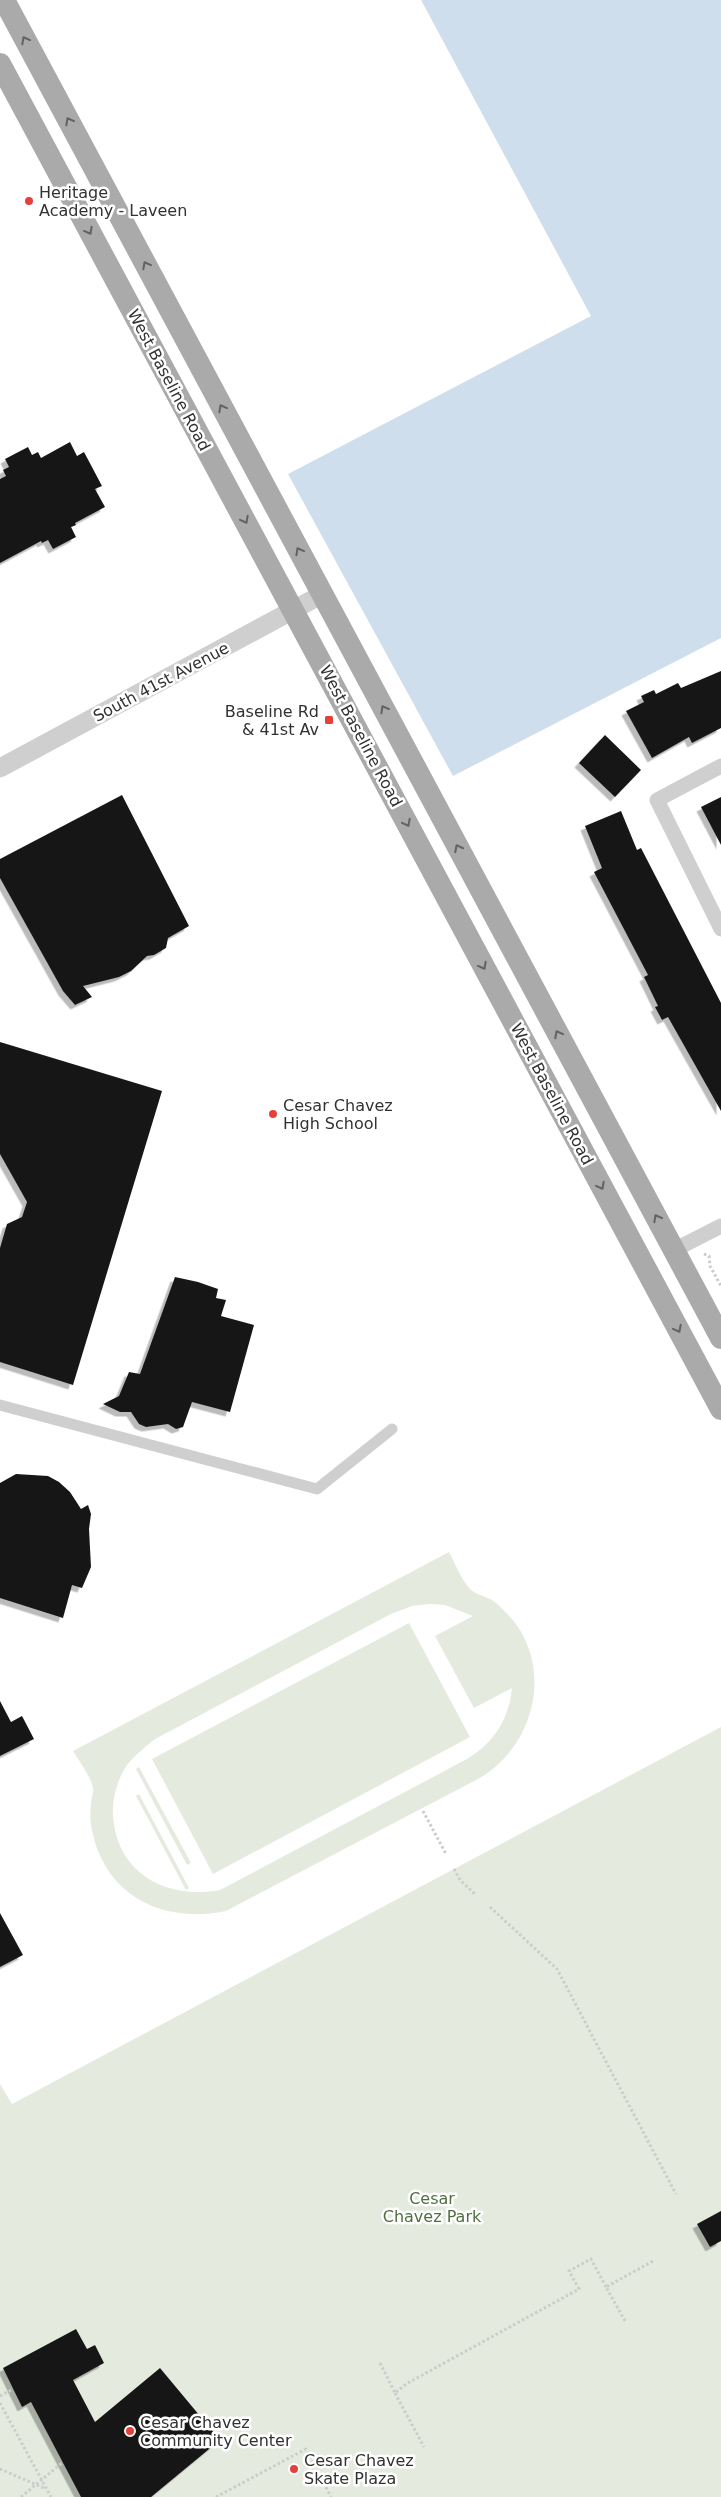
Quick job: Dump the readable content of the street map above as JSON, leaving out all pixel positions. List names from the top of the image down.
{
  "streets": {
    "main road": ["West Baseline Road"],
    "street": ["South 41st Avenue"]
  },
  "crossings": [
    ["West Baseline Road", "South 41st Avenue"]
  ],
  "parks": ["Cesar Chavez Park"],
  "places": {
    "other": [
      "Heritage Academy - Laveen",
      "Cesar Chavez High School",
      "Cesar Chavez Community Center",
      "Cesar Chavez Skate Plaza"
    ],
    "transit": ["Baseline Rd & 41st Av"]
  }
}
